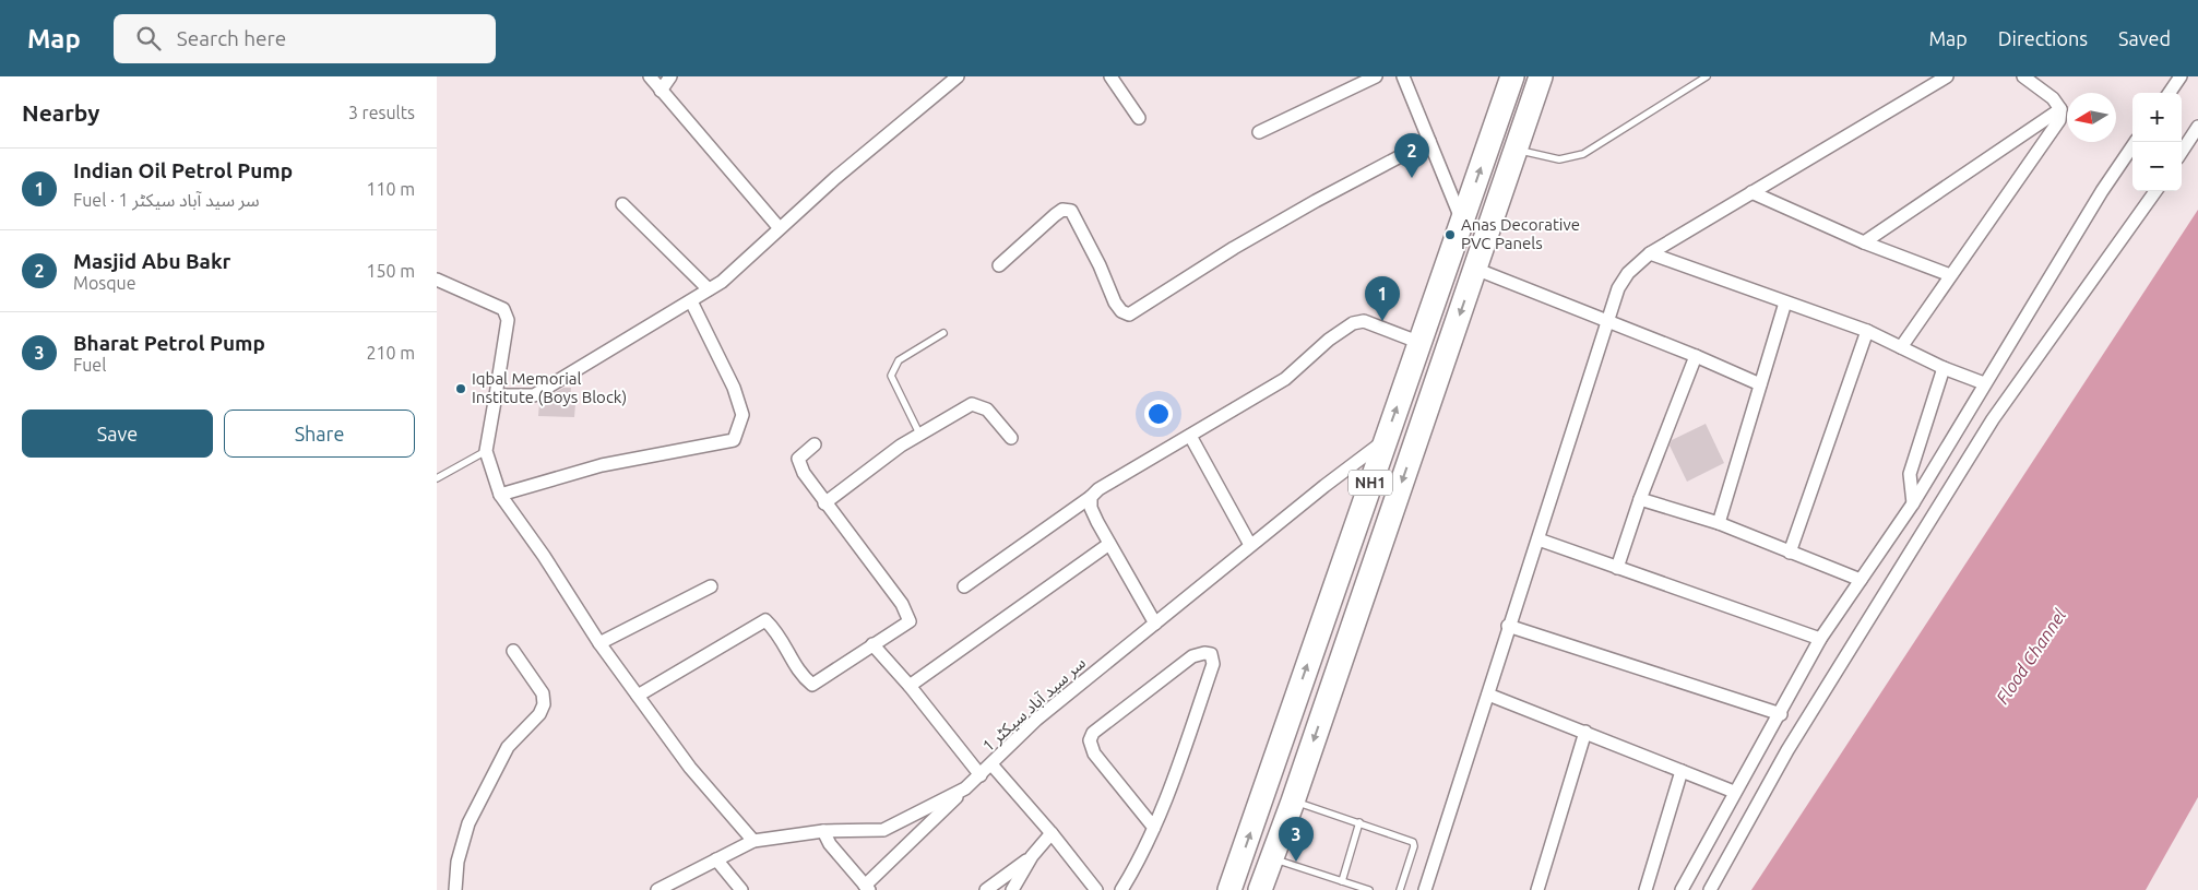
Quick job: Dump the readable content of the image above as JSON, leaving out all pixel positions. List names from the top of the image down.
{
  "streets": {
    "highway": ["NH1"],
    "street": ["سر سید آباد سیکٹر 1"]
  },
  "crossings": [
    ["NH1", "سر سید آباد سیکٹر 1"]
  ],
  "water": ["Flood Channel"],
  "places": ["Anas Decorative PVC Panels", "Iqbal Memorial Institute (Boys Block)"],
  "north": "left",
  "page": {
    "header": "Map",
    "search": "Search here",
    "nav": ["Map", "Directions", "Saved"],
    "heading": ["Nearby", "3 results"],
    "map_buttons": ["+", "−"],
    "pins": ["2", "1", "3"],
    "list": [
      {
        "mark": "1",
        "name": "Indian Oil Petrol Pump",
        "note": "Fuel · سر سید آباد سیکٹر 1",
        "value": "110 m"
      },
      {
        "mark": "2",
        "name": "Masjid Abu Bakr",
        "note": "Mosque",
        "value": "150 m"
      },
      {
        "mark": "3",
        "name": "Bharat Petrol Pump",
        "note": "Fuel",
        "value": "210 m"
      }
    ],
    "buttons": ["Save", "Share"]
  }
}
